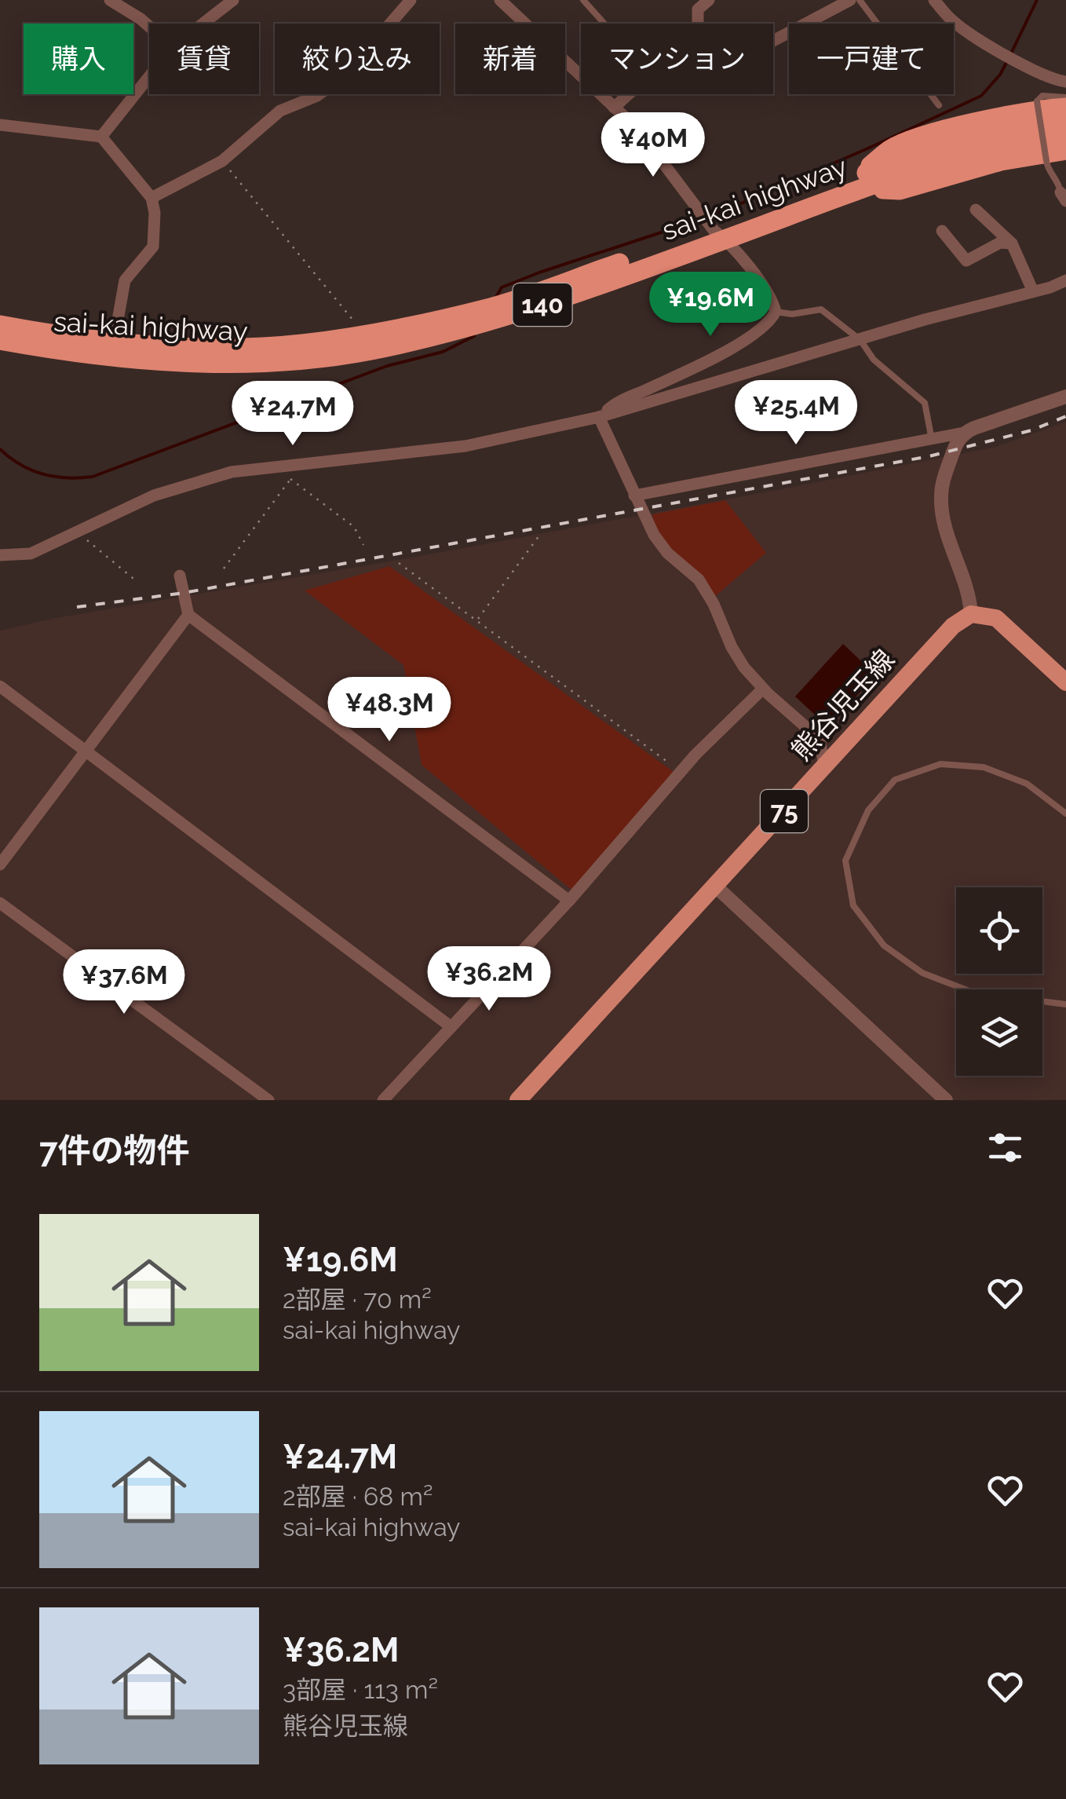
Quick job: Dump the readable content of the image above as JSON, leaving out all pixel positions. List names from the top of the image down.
{
  "streets": {
    "highway": ["sai-kai highway", "140"],
    "main road": ["熊谷児玉線", "75"]
  },
  "page": {
    "chip": [
      "購入",
      "賃貸",
      "絞り込み",
      "新着",
      "マンション",
      "一戸建て"
    ],
    "price": [
      "¥40M",
      "¥19.6M",
      "¥25.4M",
      "¥24.7M",
      "¥48.3M",
      "¥36.2M",
      "¥37.6M"
    ],
    "heading": "7件の物件",
    "list": [
      {
        "name": "¥19.6M",
        "note": "2部屋 · 70 m² · sai-kai highway"
      },
      {
        "name": "¥24.7M",
        "note": "2部屋 · 68 m² · sai-kai highway"
      },
      {
        "name": "¥36.2M",
        "note": "3部屋 · 113 m² · 熊谷児玉線"
      }
    ]
  }
}
